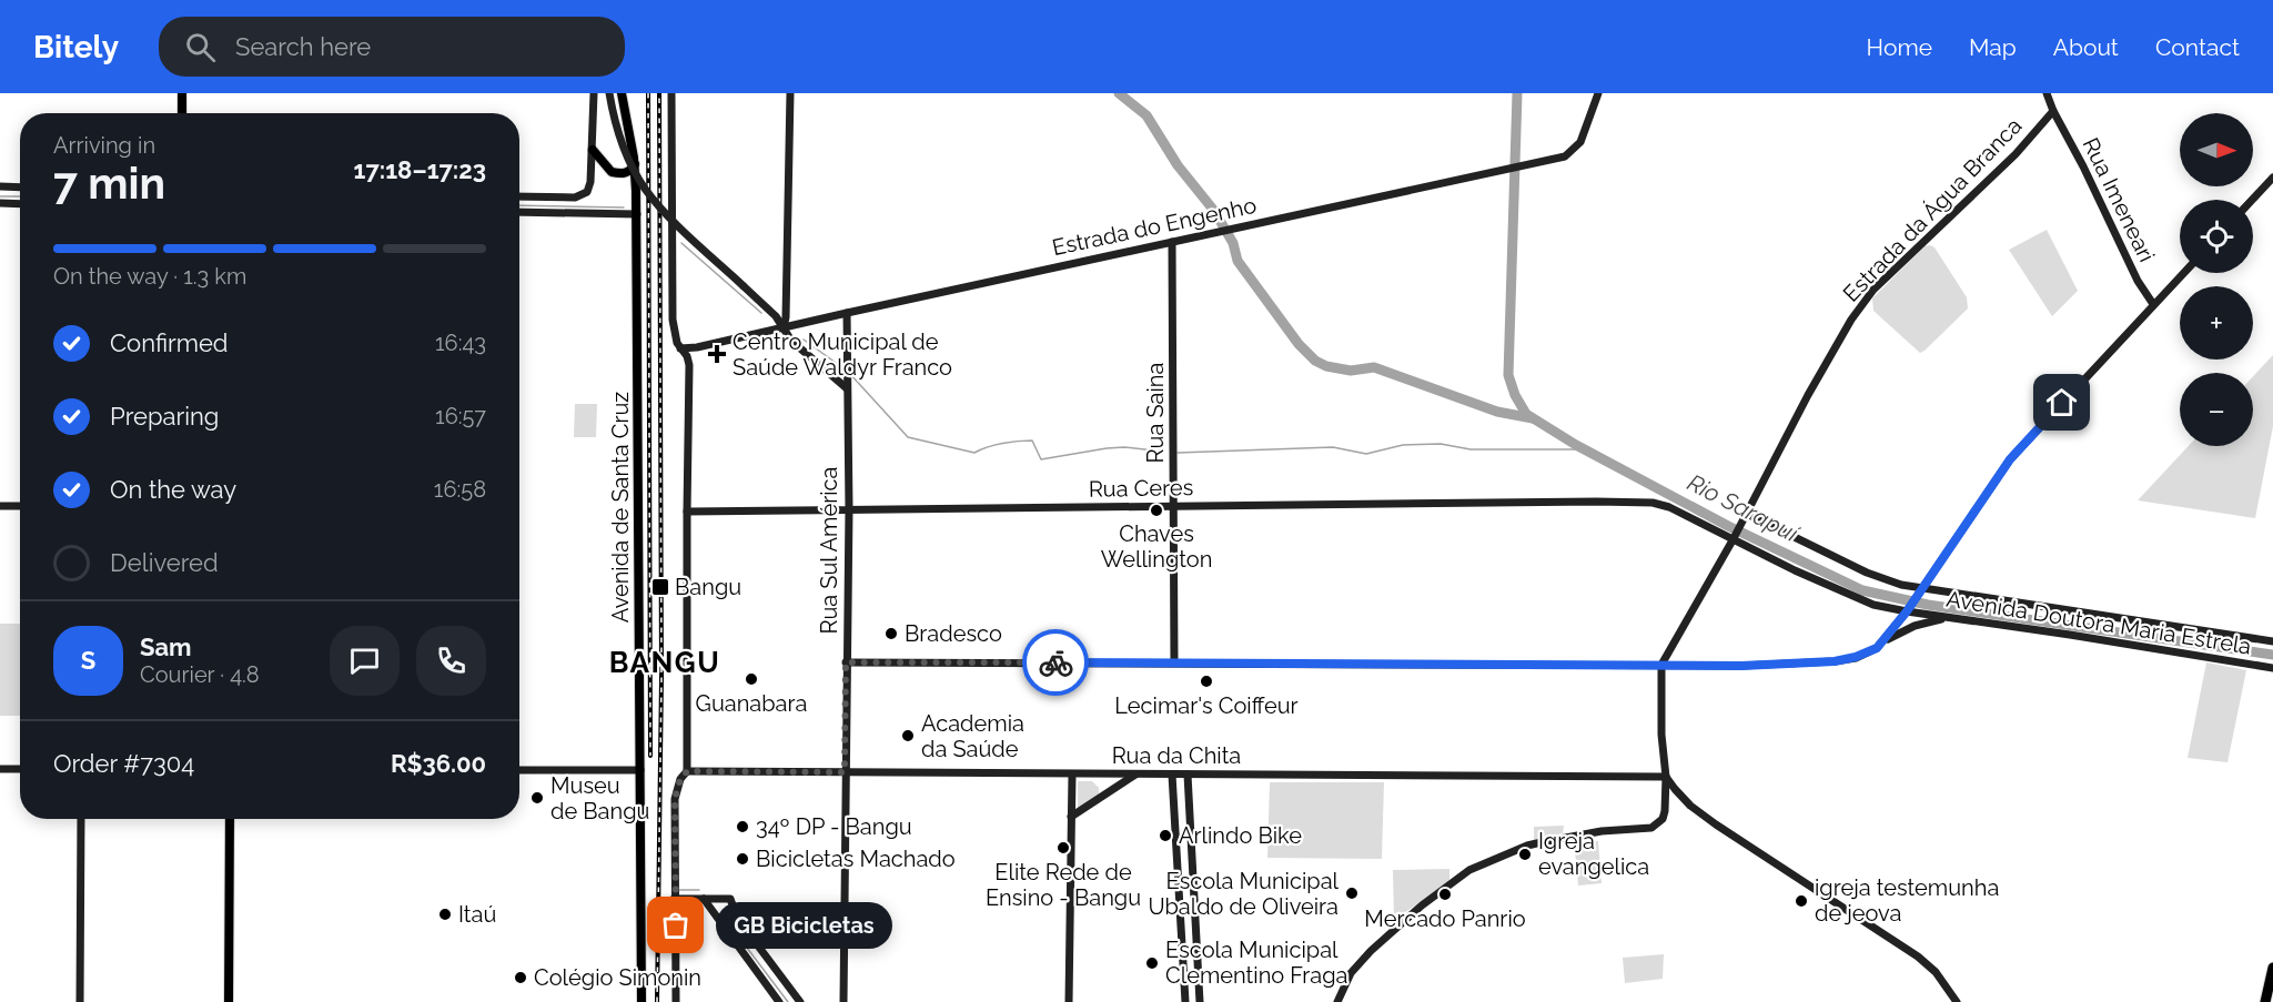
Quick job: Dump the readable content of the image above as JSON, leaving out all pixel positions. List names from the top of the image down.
{
  "streets": {
    "main road": ["Avenida de Santa Cruz"],
    "street": [
      "Rua Imeneari",
      "Estrada da Água Branca",
      "Estrada do Engenho",
      "Rua Saina",
      "Rua Ceres",
      "Rua Sul América",
      "Avenida Doutora Maria Estrela",
      "Rua da Chita"
    ]
  },
  "crossings": [
    ["Rua Imeneari", "Estrada da Água Branca"],
    ["Estrada da Água Branca", "Rua Ceres"],
    ["Estrada da Água Branca", "Avenida Doutora Maria Estrela"],
    ["Estrada da Água Branca", "Rua da Chita"],
    ["Estrada do Engenho", "Rua Saina"],
    ["Estrada do Engenho", "Rua Sul América"],
    ["Rua Saina", "Rua Ceres"],
    ["Rua Ceres", "Rua Sul América"],
    ["Rua Ceres", "Avenida Doutora Maria Estrela"],
    ["Rua Sul América", "Rua da Chita"]
  ],
  "districts": ["BANGU"],
  "water": ["Rio Sarapuí"],
  "places": {
    "health": ["Centro Municipal de Saúde Waldyr Franco"],
    "other": [
      "Chaves Wellington",
      "Bradesco",
      "Guanabara",
      "Lecimar's Coiffeur",
      "Academia da Saúde",
      "Museu de Bangu",
      "34º DP - Bangu",
      "Arlindo Bike",
      "Elite Rede de Ensino - Bangu",
      "Igreja evangelica",
      "Bicicletas Machado",
      "Escola Municipal Ubaldo de Oliveira",
      "Mercado Panrio",
      "igreja testemunha de jeova",
      "Itaú",
      "GB Bicicletas",
      "Escola Municipal Clementino Fraga",
      "Colégio Simonin"
    ],
    "transit": ["Bangu"]
  },
  "north": "right",
  "page": {
    "header": "Bitely",
    "search": "Search here",
    "nav": [
      "Home",
      "Map",
      "About",
      "Contact"
    ],
    "map_buttons": ["+", "−"],
    "heading": ["7 min", "Arriving in", "17:18–17:23"],
    "panel": [
      "Sam",
      "Courier · 4.8",
      "Order #7304",
      "R$36.00"
    ],
    "bar": "On the way · 1.3 km",
    "list": [
      ["Confirmed", "16:43"],
      ["Preparing", "16:57"],
      ["On the way", "16:58"],
      "Delivered"
    ],
    "round": "S",
    "bubble": "GB Bicicletas"
  }
}
